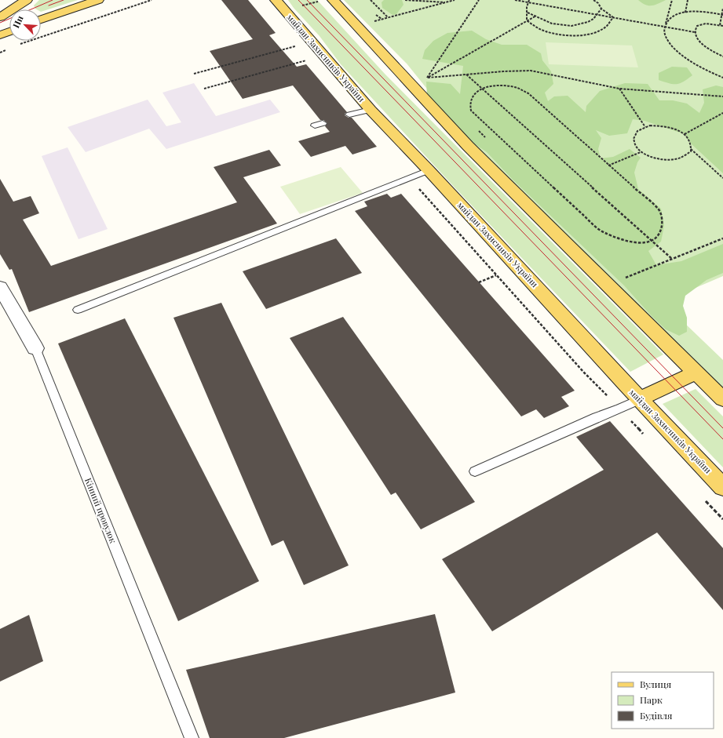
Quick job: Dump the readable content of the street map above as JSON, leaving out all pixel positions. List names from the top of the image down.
{
  "streets": {
    "main road": ["майдан Захисників України"],
    "street": ["Кінний провулок"]
  },
  "legend": ["Вулиця", "Парк", "Будівля"],
  "north": "top left"
}
